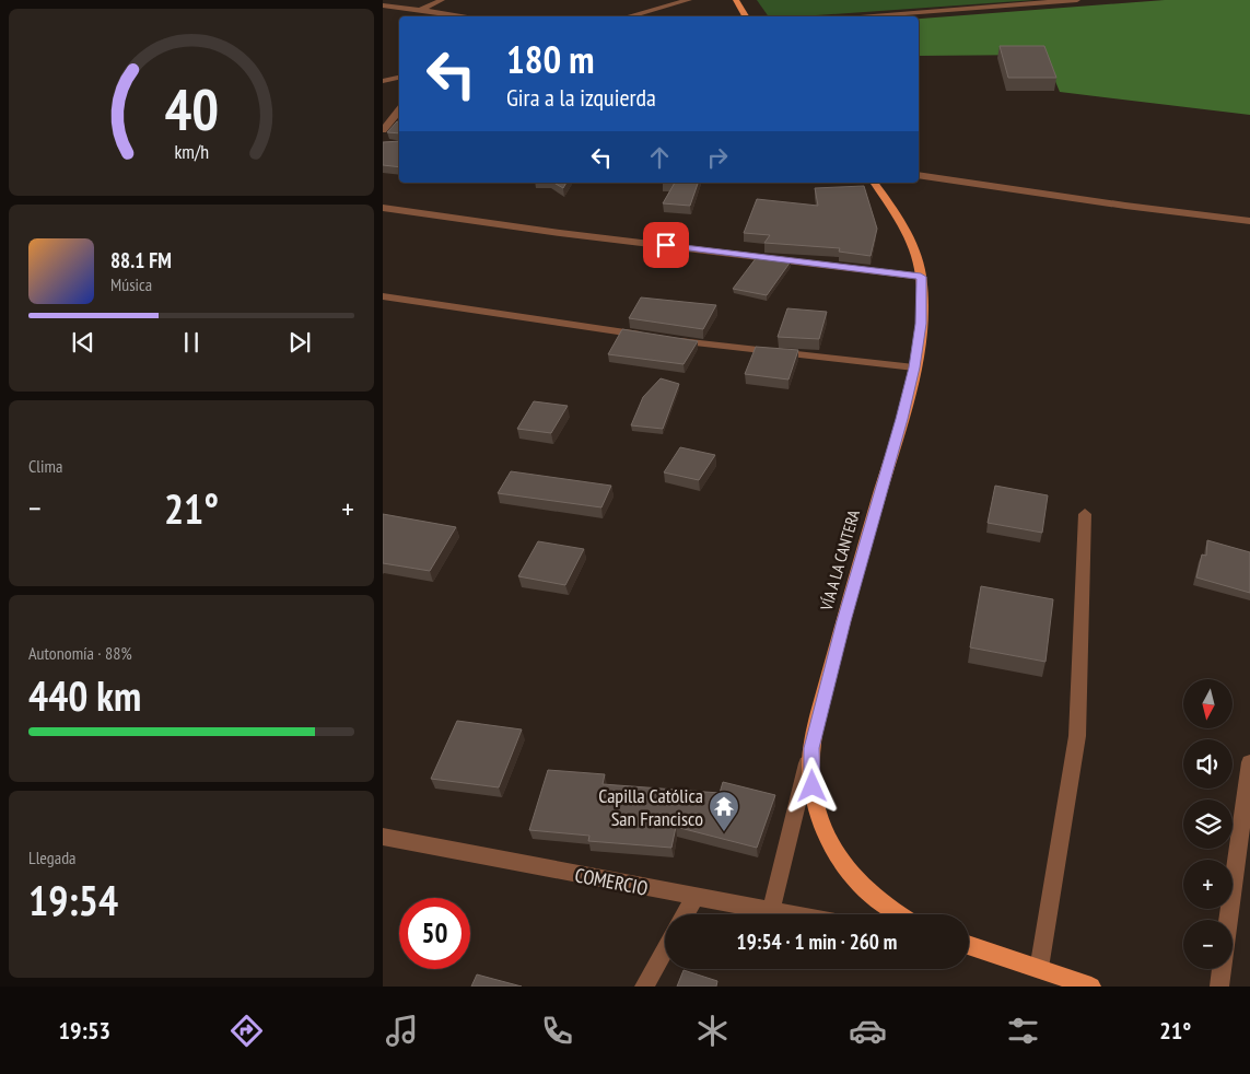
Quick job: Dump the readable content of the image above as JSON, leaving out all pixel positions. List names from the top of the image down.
{
  "streets": {
    "main road": ["VÍA A LA CANTERA"],
    "street": ["COMERCIO"]
  },
  "places": {
    "temple": ["Capilla Católica San Francisco"]
  },
  "north": "bottom",
  "page": {
    "turn": ["180 m", "Gira a la izquierda"],
    "song": ["88.1 FM", "Música"],
    "tile": [
      "Clima",
      ["Autonomía · 88%", "440 km"],
      ["Llegada", "19:54"]
    ],
    "heat": ["−", "21°", "+"],
    "map_buttons": ["+", "−"],
    "limit": "50",
    "trip": "19:54 · 1 min · 260 m",
    "tabs": ["19:53", "21°"],
    "gauge": ["40", "km/h"]
  }
}
